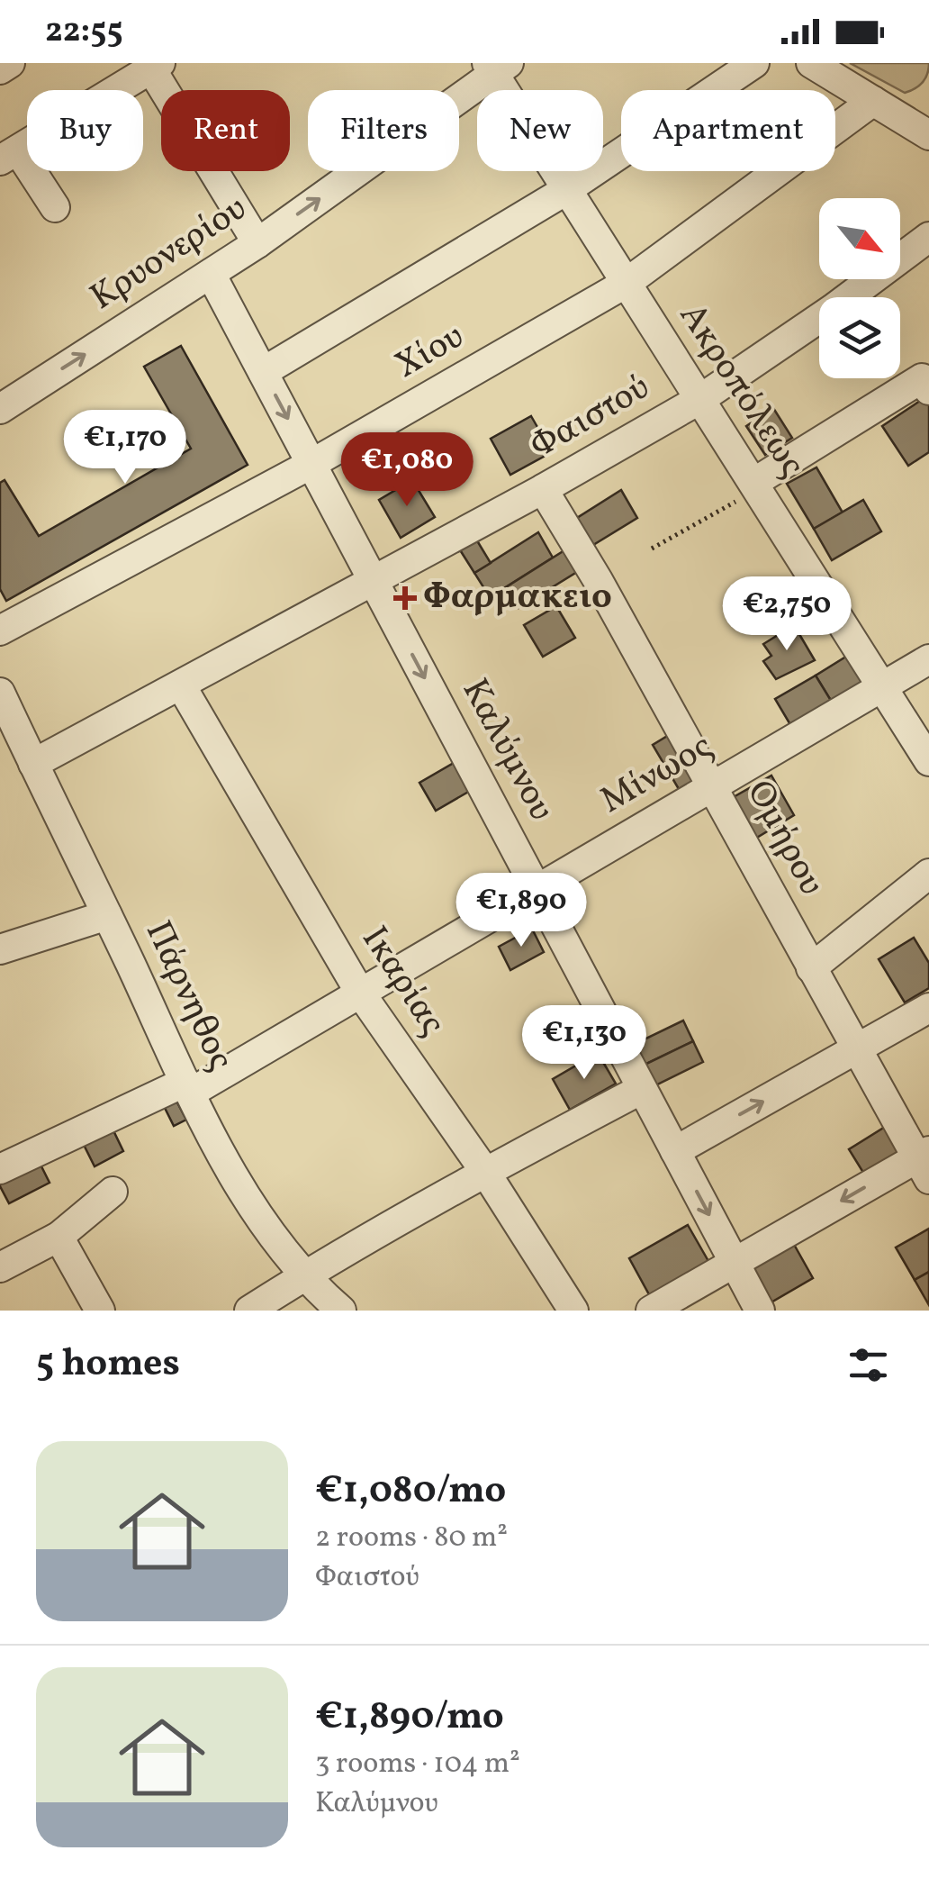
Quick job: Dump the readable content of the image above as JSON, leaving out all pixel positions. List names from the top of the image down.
{
  "streets": {
    "street": [
      "Κρυονερίου",
      "Χίου",
      "Ακροπόλεως",
      "Φαιστού",
      "Καλύμνου",
      "Μίνωος",
      "Ομήρου",
      "Ικαρίας",
      "Πάρνηθος"
    ]
  },
  "crossings": [
    ["Κρυονερίου", "Ακροπόλεως"],
    ["Κρυονερίου", "Καλύμνου"],
    ["Χίου", "Ακροπόλεως"],
    ["Χίου", "Καλύμνου"],
    ["Ακροπόλεως", "Φαιστού"],
    ["Ακροπόλεως", "Μίνωος"],
    ["Φαιστού", "Καλύμνου"],
    ["Φαιστού", "Ομήρου"],
    ["Φαιστού", "Ικαρίας"],
    ["Φαιστού", "Πάρνηθος"],
    ["Καλύμνου", "Μίνωος"],
    ["Μίνωος", "Ομήρου"],
    ["Μίνωος", "Ικαρίας"],
    ["Μίνωος", "Πάρνηθος"]
  ],
  "one_way": ["Καλύμνου"],
  "places": {
    "health": ["Φαρμακειο"]
  },
  "north": "bottom right",
  "page": {
    "status": "22:55",
    "chip": [
      "Buy",
      "Rent",
      "Filters",
      "New",
      "Apartment"
    ],
    "price": [
      "€1,170",
      "€1,080",
      "€2,750",
      "€1,890",
      "€1,130"
    ],
    "heading": "5 homes",
    "list": [
      {
        "name": "€1,080/mo",
        "note": "2 rooms · 80 m² · Φαιστού"
      },
      {
        "name": "€1,890/mo",
        "note": "3 rooms · 104 m² · Καλύμνου"
      }
    ]
  }
}
